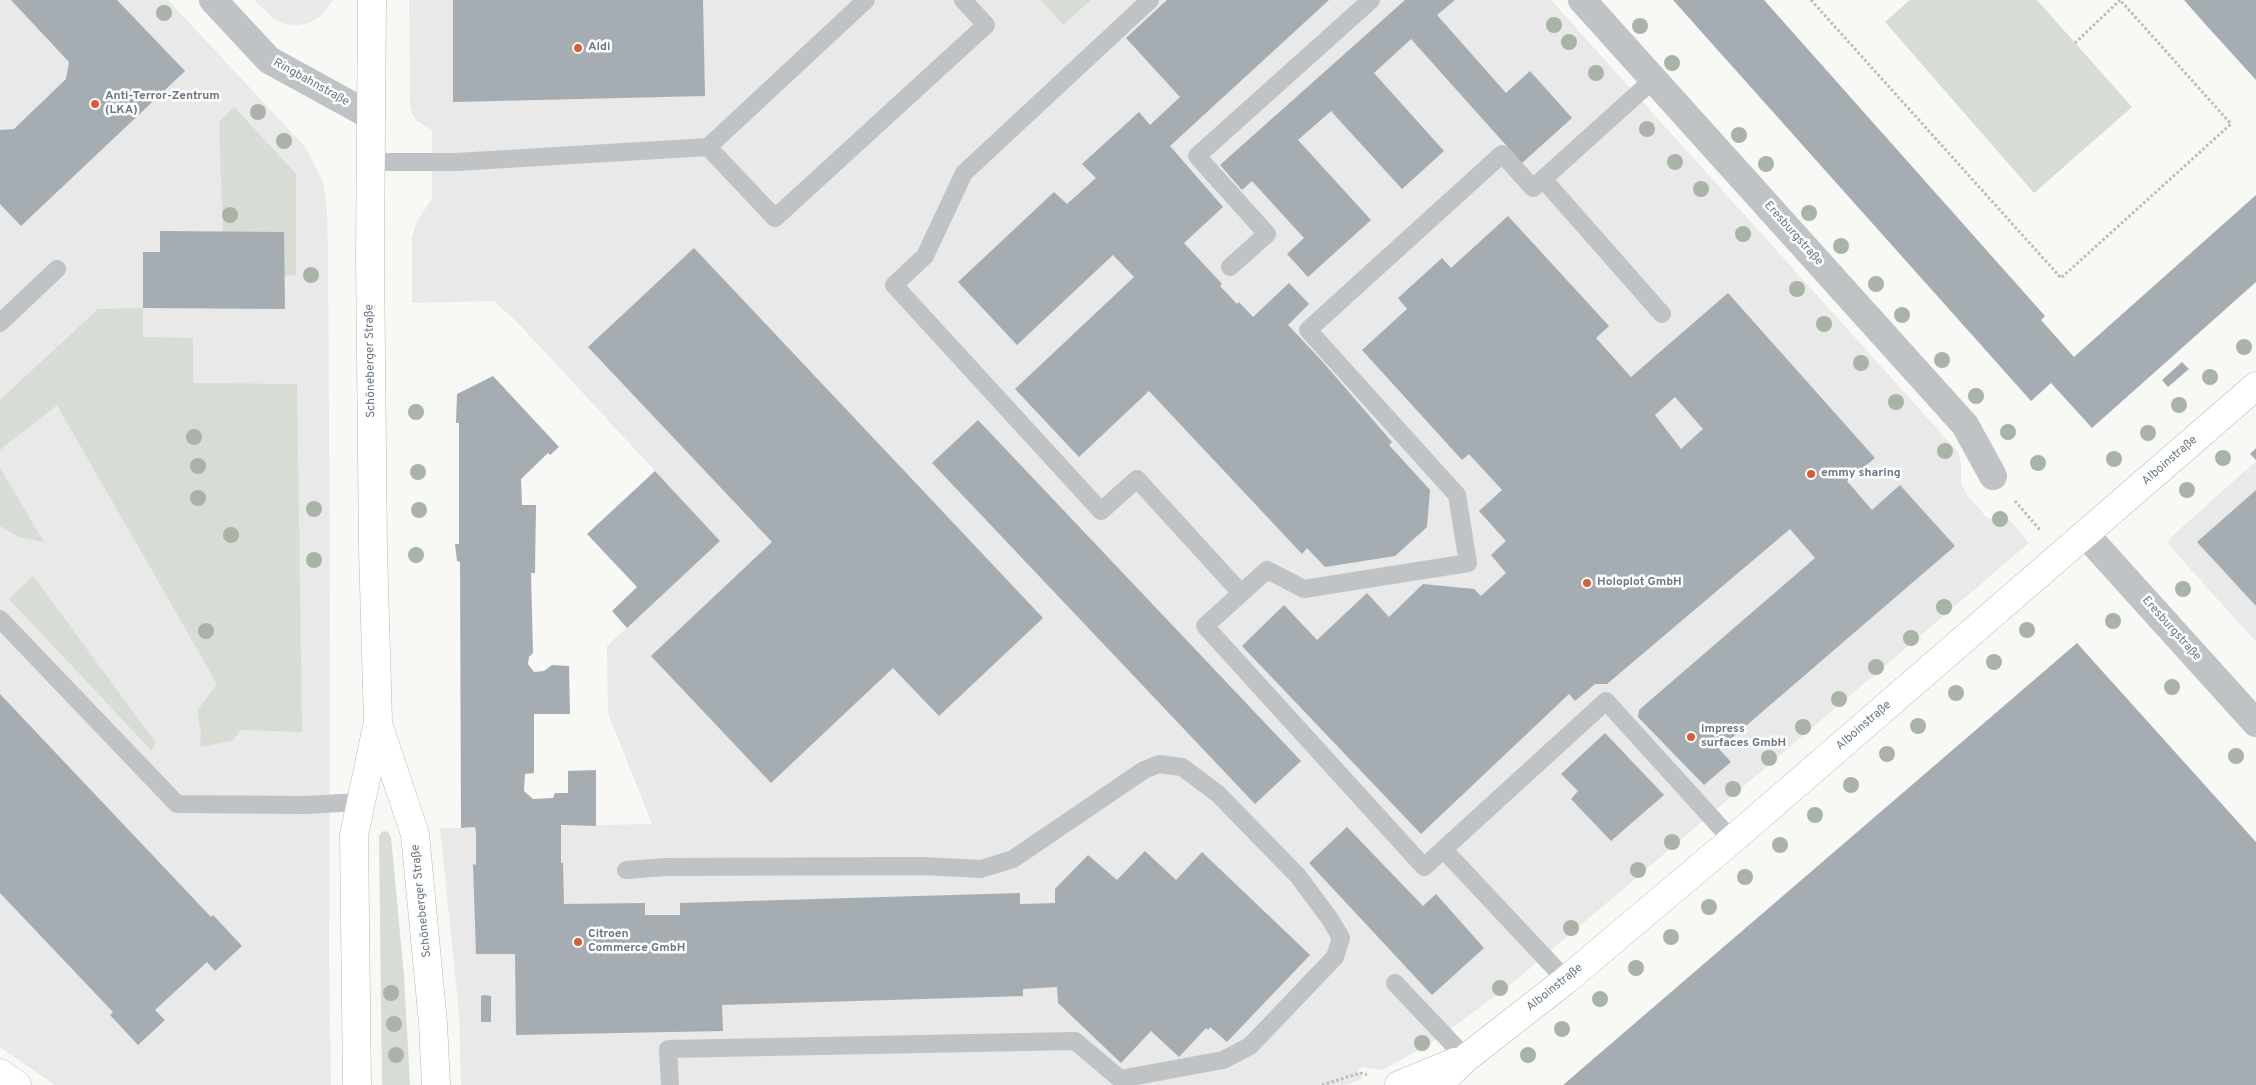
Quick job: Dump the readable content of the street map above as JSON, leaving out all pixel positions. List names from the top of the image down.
{
  "streets": {
    "main road": ["Schöneberger Straße", "Alboinstraße"],
    "street": ["Ringbahnstraße", "Eresburgstraße"]
  },
  "crossings": [
    ["Ringbahnstraße", "Schöneberger Straße"],
    ["Eresburgstraße", "Alboinstraße"]
  ],
  "places": [
    "Aldi",
    "Anti-Terror-Zentrum (LKA)",
    "emmy sharing",
    "Holoplot GmbH",
    "impress surfaces GmbH",
    "Citroen Commerce GmbH"
  ]
}
